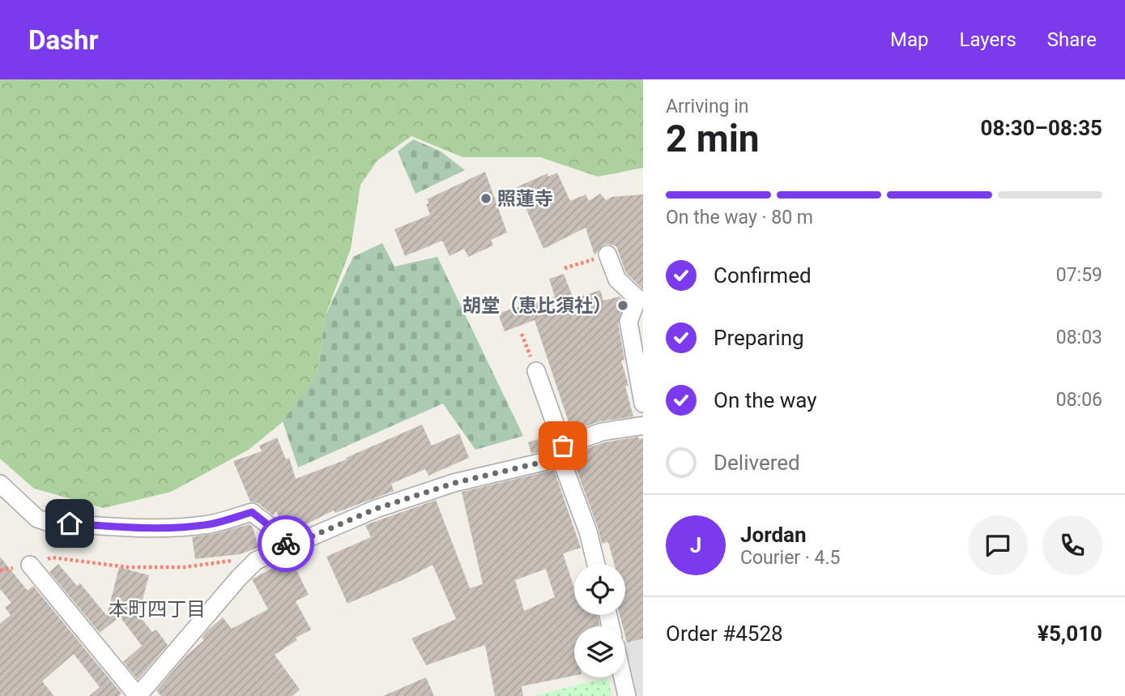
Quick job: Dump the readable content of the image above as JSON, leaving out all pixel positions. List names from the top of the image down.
{
  "districts": ["本町四丁目"],
  "places": ["照蓮寺", "胡堂（恵比須社）"],
  "page": {
    "header": "Dashr",
    "nav": ["Map", "Layers", "Share"],
    "heading": ["2 min", "Arriving in", "08:30–08:35"],
    "panel": [
      "Jordan",
      "Courier · 4.5",
      "Order #4528",
      "¥5,010"
    ],
    "bar": "On the way · 80 m",
    "list": [
      ["Confirmed", "07:59"],
      ["Preparing", "08:03"],
      ["On the way", "08:06"],
      "Delivered"
    ],
    "round": "J"
  }
}
